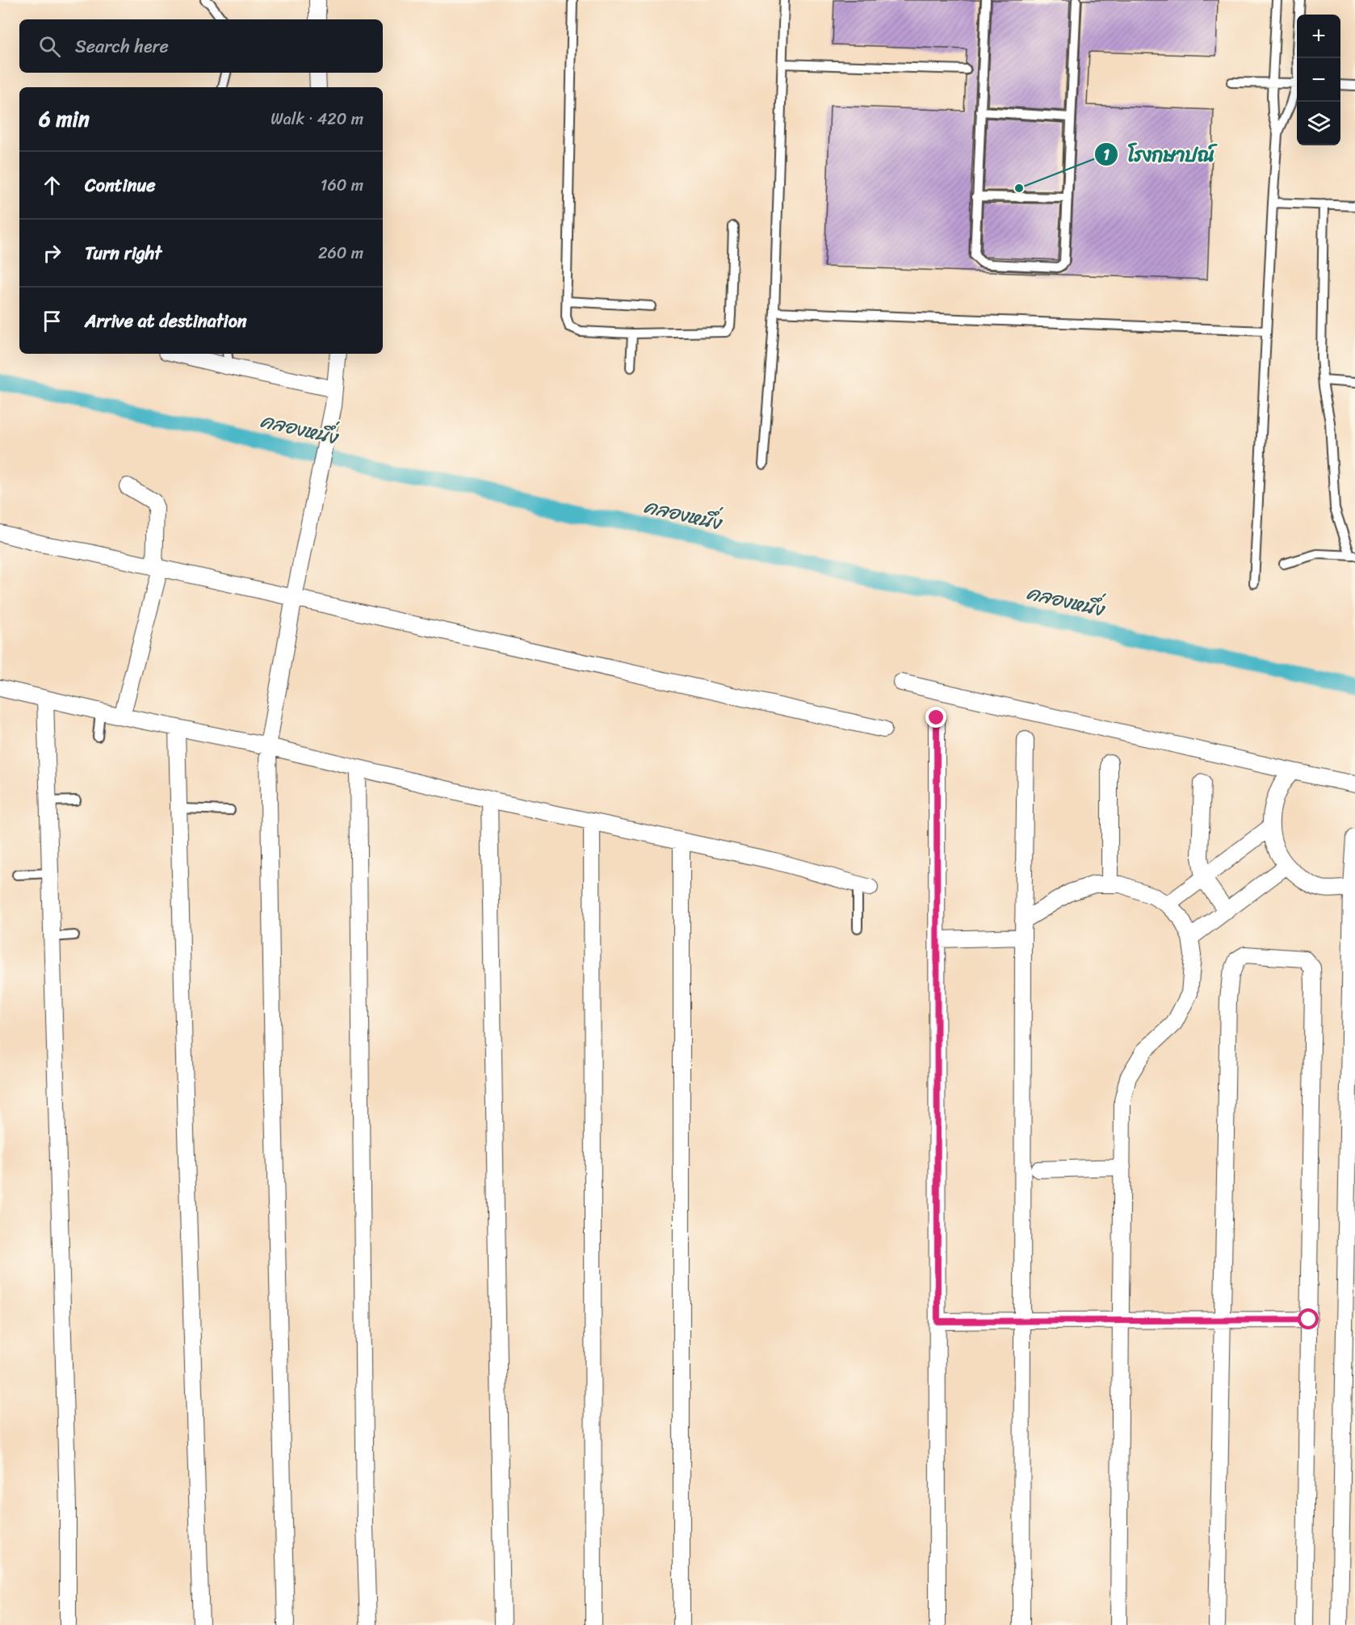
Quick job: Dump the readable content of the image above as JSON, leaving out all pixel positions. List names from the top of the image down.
{
  "water": ["คลองหนึ่ง"],
  "places": ["โรงกษาปณ์"],
  "page": {
    "map_buttons": ["+", "−"],
    "search": "Search here",
    "heading": ["6 min", "Walk · 420 m"],
    "list": [
      ["Continue", "160 m"],
      ["Turn right", "260 m"],
      "Arrive at destination"
    ]
  }
}
